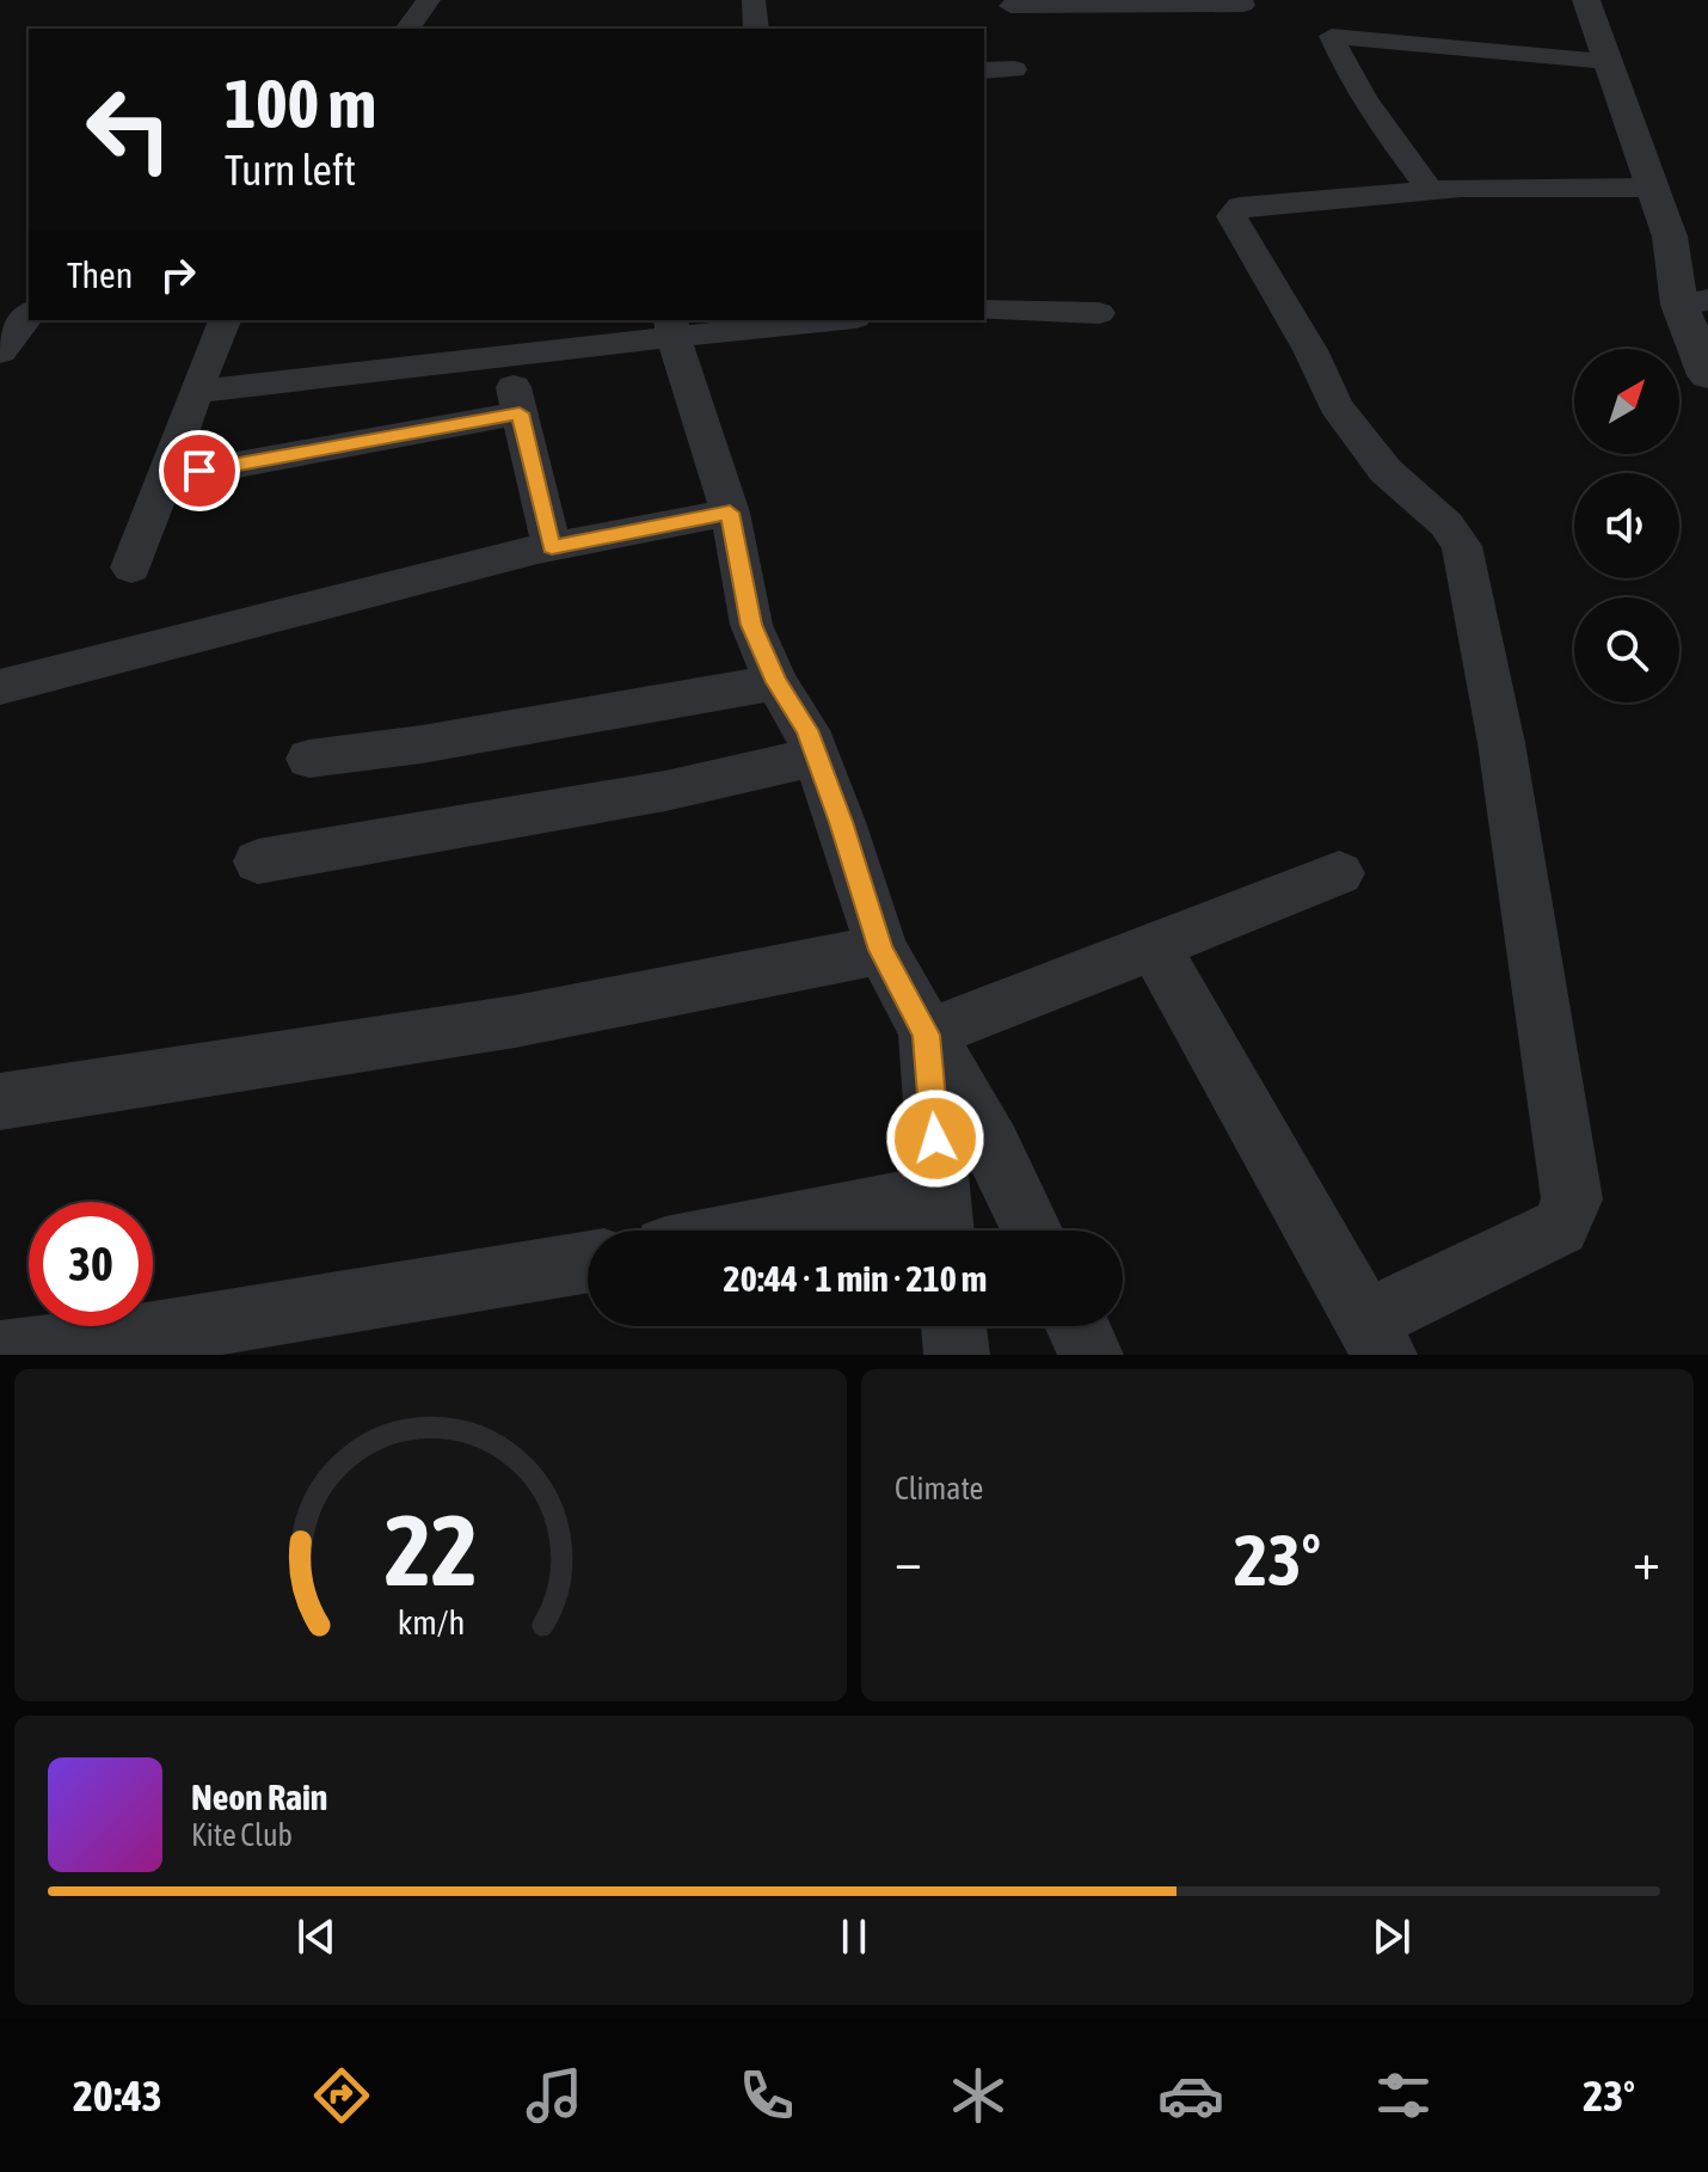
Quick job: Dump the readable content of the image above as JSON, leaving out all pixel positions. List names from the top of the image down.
{
  "north": "top right",
  "page": {
    "turn": ["100 m", "Turn left"],
    "then": "Then",
    "limit": "30",
    "trip": "20:44 · 1 min · 210 m",
    "tile": "Climate",
    "heat": ["−", "23°", "+"],
    "song": ["Neon Rain", "Kite Club"],
    "tabs": ["20:43", "23°"],
    "gauge": ["22", "km/h"]
  }
}
